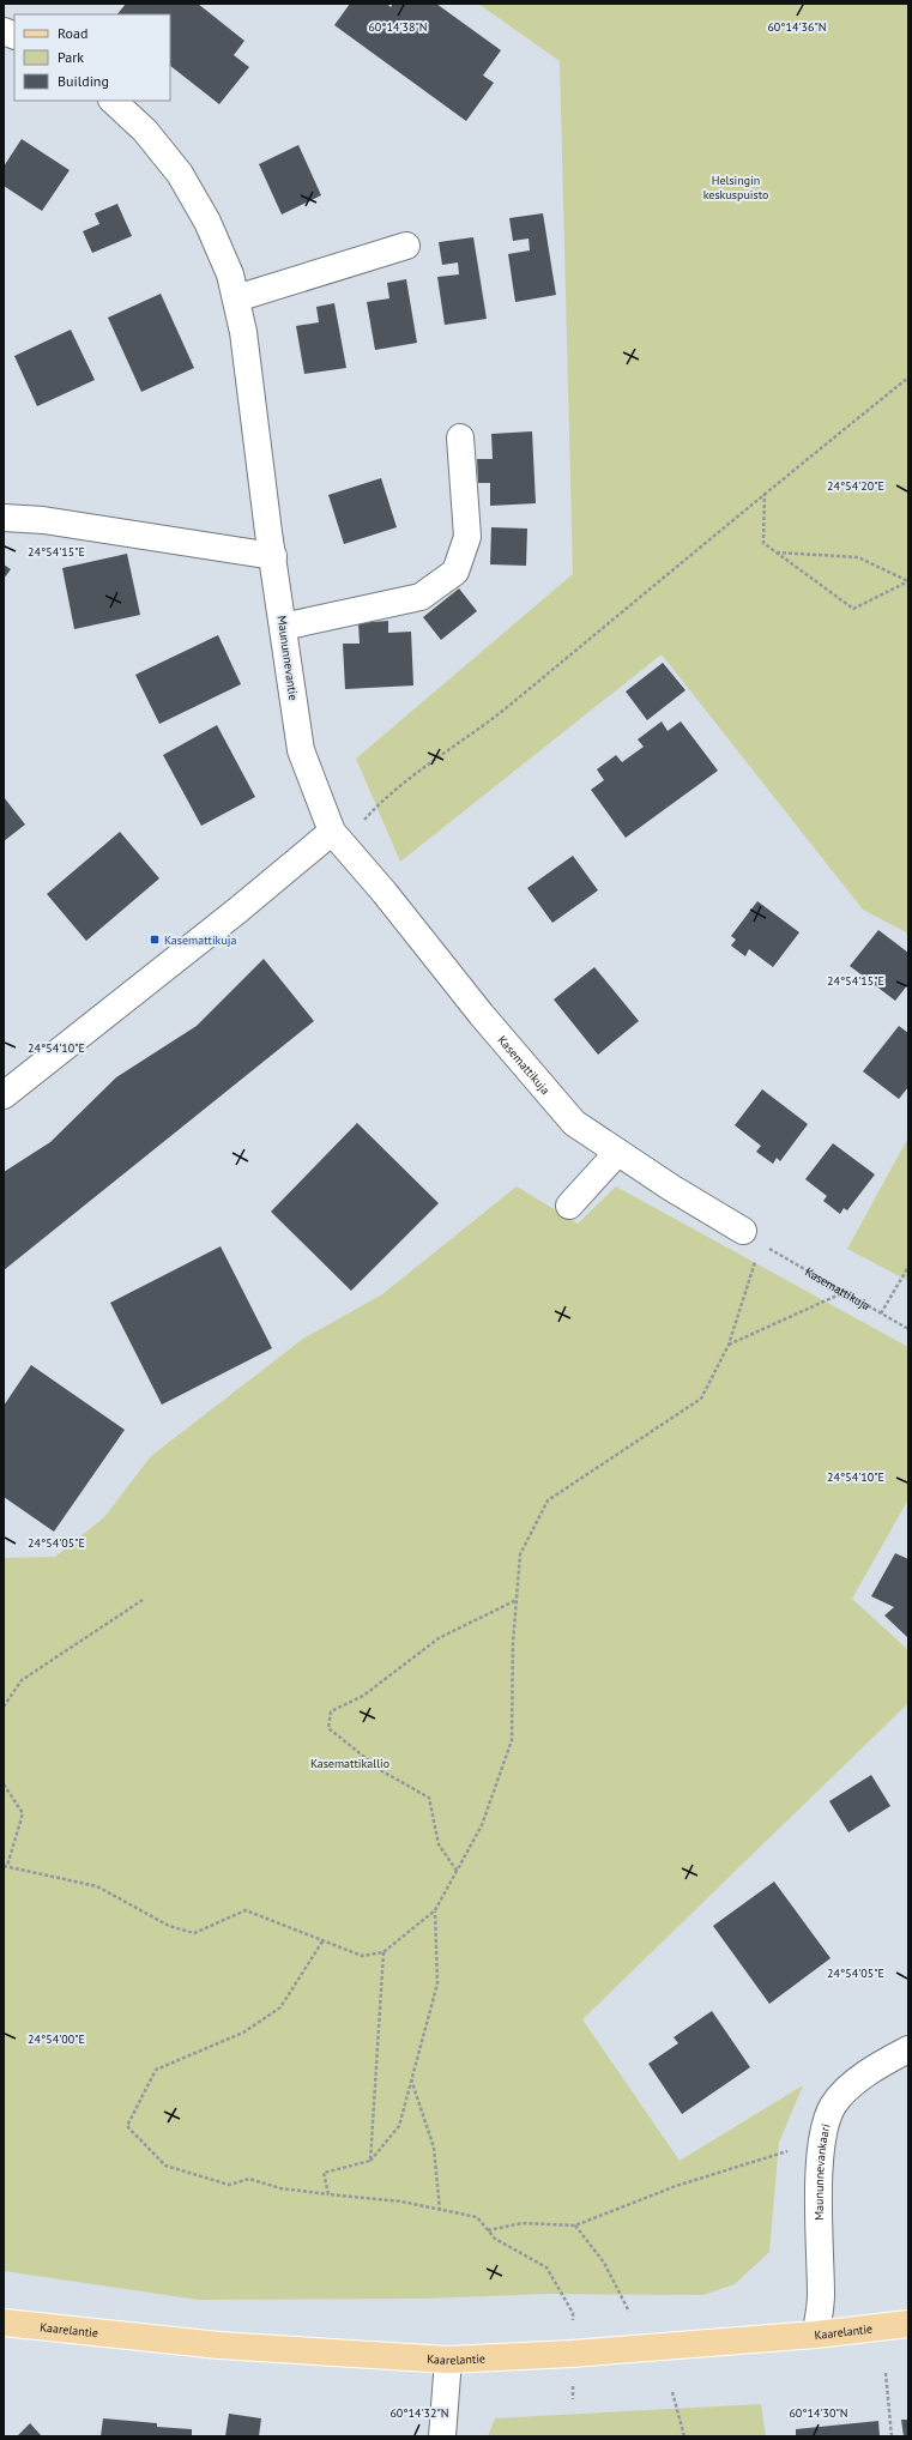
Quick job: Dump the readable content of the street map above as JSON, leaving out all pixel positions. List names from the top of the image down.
{
  "streets": {
    "main road": ["Kaarelantie"],
    "street": ["Maununnevantie", "Kasemattikuja", "Maununnevankaari"]
  },
  "crossings": [
    ["Maununnevantie", "Kasemattikuja"],
    ["Maununnevankaari", "Kaarelantie"]
  ],
  "parks": ["Helsingin keskuspuisto", "Kasemattikallio"],
  "places": {
    "transit": ["Kasemattikuja"]
  },
  "legend": ["Road", "Park", "Building"],
  "coordinates": [
    "60°14'38\"N",
    "60°14'36\"N",
    "24°54'20\"E",
    "24°54'15\"E",
    "24°54'10\"E",
    "24°54'05\"E",
    "24°54'00\"E",
    "60°14'32\"N",
    "60°14'30\"N"
  ]
}
